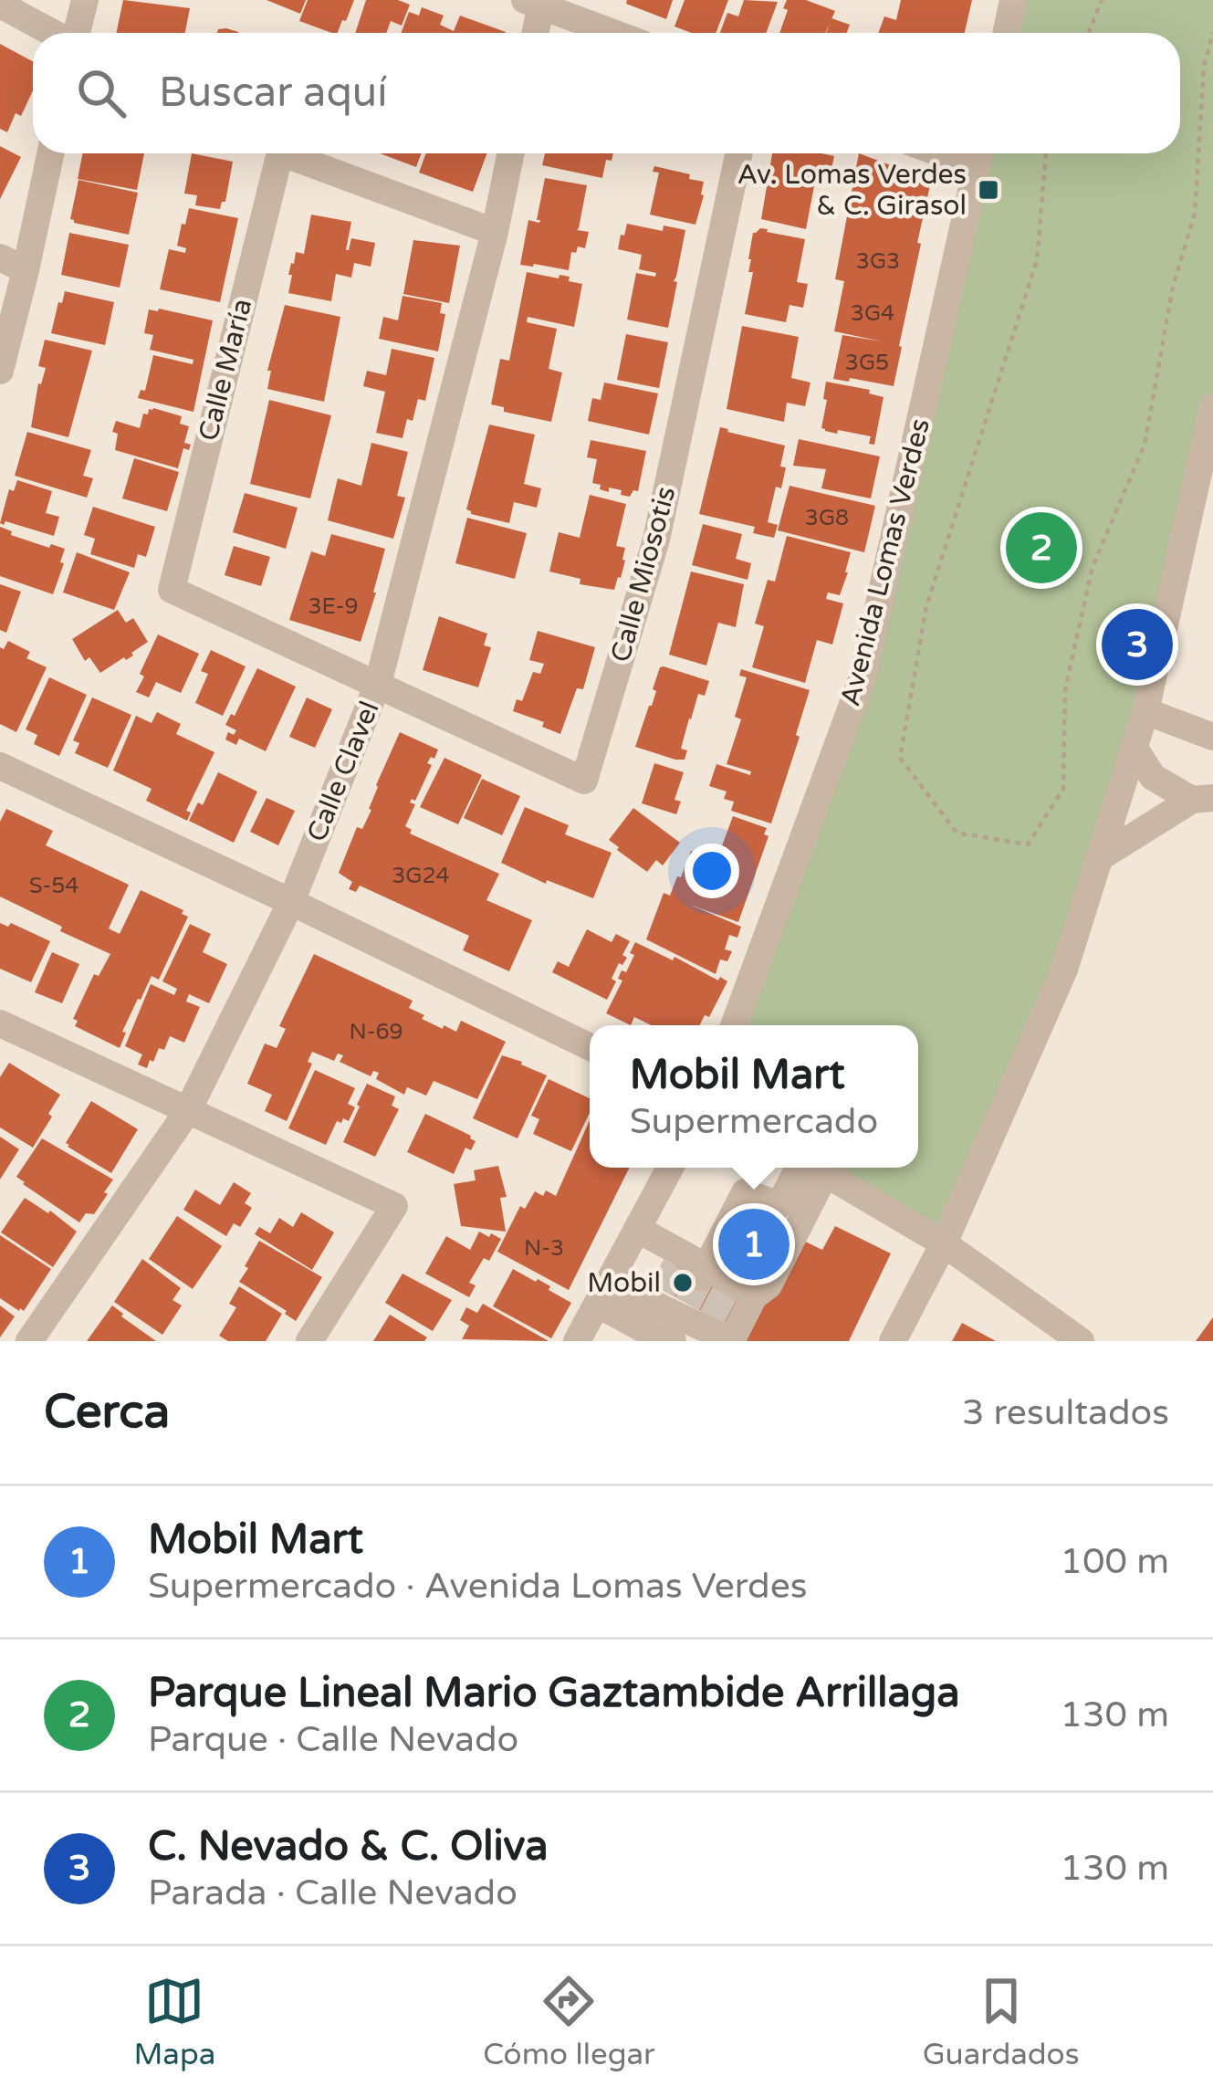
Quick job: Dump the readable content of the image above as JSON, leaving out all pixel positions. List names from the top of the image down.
{
  "streets": {
    "street": [
      "Calle María",
      "Avenida Lomas Verdes",
      "Calle Miosotis",
      "Calle Clavel"
    ]
  },
  "crossings": [
    ["Calle María", "Calle Miosotis"],
    ["Calle María", "Calle Clavel"],
    ["Calle Miosotis", "Calle Clavel"]
  ],
  "places": {
    "transit": ["Av. Lomas Verdes & C. Girasol"],
    "other": ["Mobil"]
  },
  "house_numbers": [
    "3G3",
    "3G4",
    "3G5",
    "3G8",
    "3E-9",
    "3G24",
    "S-54",
    "N-69",
    "N-3"
  ],
  "page": {
    "search": "Buscar aquí",
    "pins": ["2", "3", "1"],
    "popup": ["Mobil Mart", "Supermercado"],
    "heading": ["Cerca", "3 resultados"],
    "list": [
      {
        "mark": "1",
        "name": "Mobil Mart",
        "note": "Supermercado · Avenida Lomas Verdes",
        "value": "100 m"
      },
      {
        "mark": "2",
        "name": "Parque Lineal Mario Gaztambide Arrillaga",
        "note": "Parque · Calle Nevado",
        "value": "130 m"
      },
      {
        "mark": "3",
        "name": "C. Nevado & C. Oliva",
        "note": "Parada · Calle Nevado",
        "value": "130 m"
      }
    ],
    "nav": ["Mapa", "Cómo llegar", "Guardados"]
  }
}
